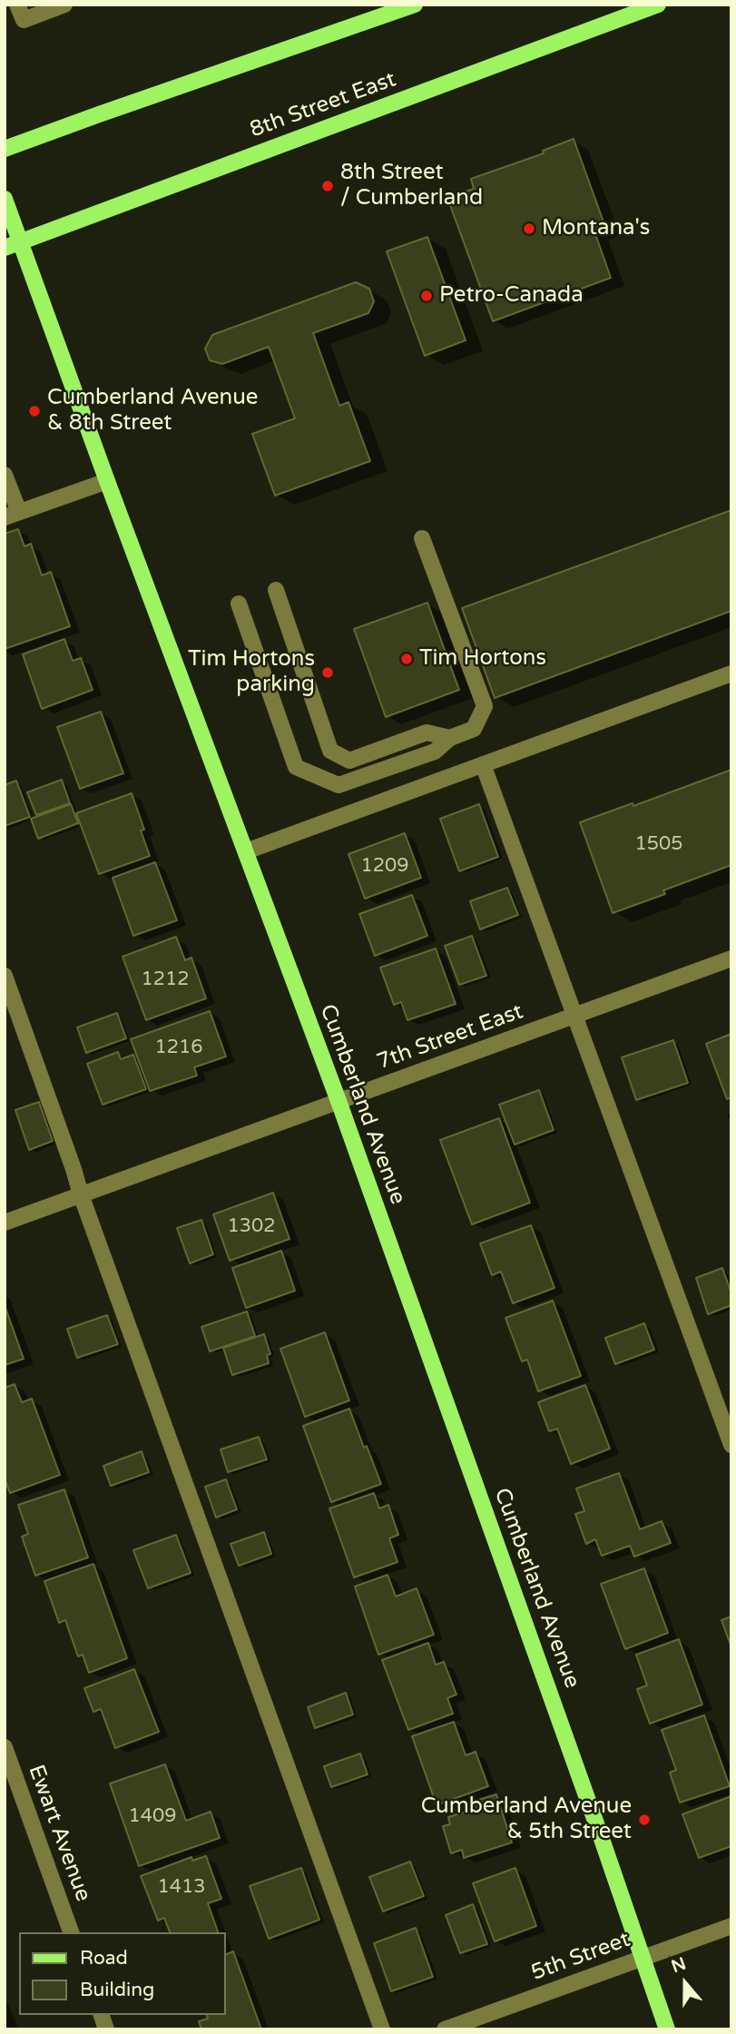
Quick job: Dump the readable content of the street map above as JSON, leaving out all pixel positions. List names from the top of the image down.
{
  "streets": {
    "main road": ["8th Street East", "Cumberland Avenue"],
    "street": ["7th Street East", "Ewart Avenue", "5th Street"]
  },
  "crossings": [
    ["8th Street East", "Cumberland Avenue"],
    ["7th Street East", "Cumberland Avenue"],
    ["Cumberland Avenue", "5th Street"]
  ],
  "places": [
    "8th Street / Cumberland",
    "Montana's",
    "Petro-Canada",
    "Cumberland Avenue & 8th Street",
    "Tim Hortons",
    "Tim Hortons parking",
    "Cumberland Avenue & 5th Street"
  ],
  "house_numbers": [
    "1505",
    "1209",
    "1212",
    "1216",
    "1302",
    "1409",
    "1413"
  ],
  "legend": ["Road", "Building"],
  "north": "top"
}
